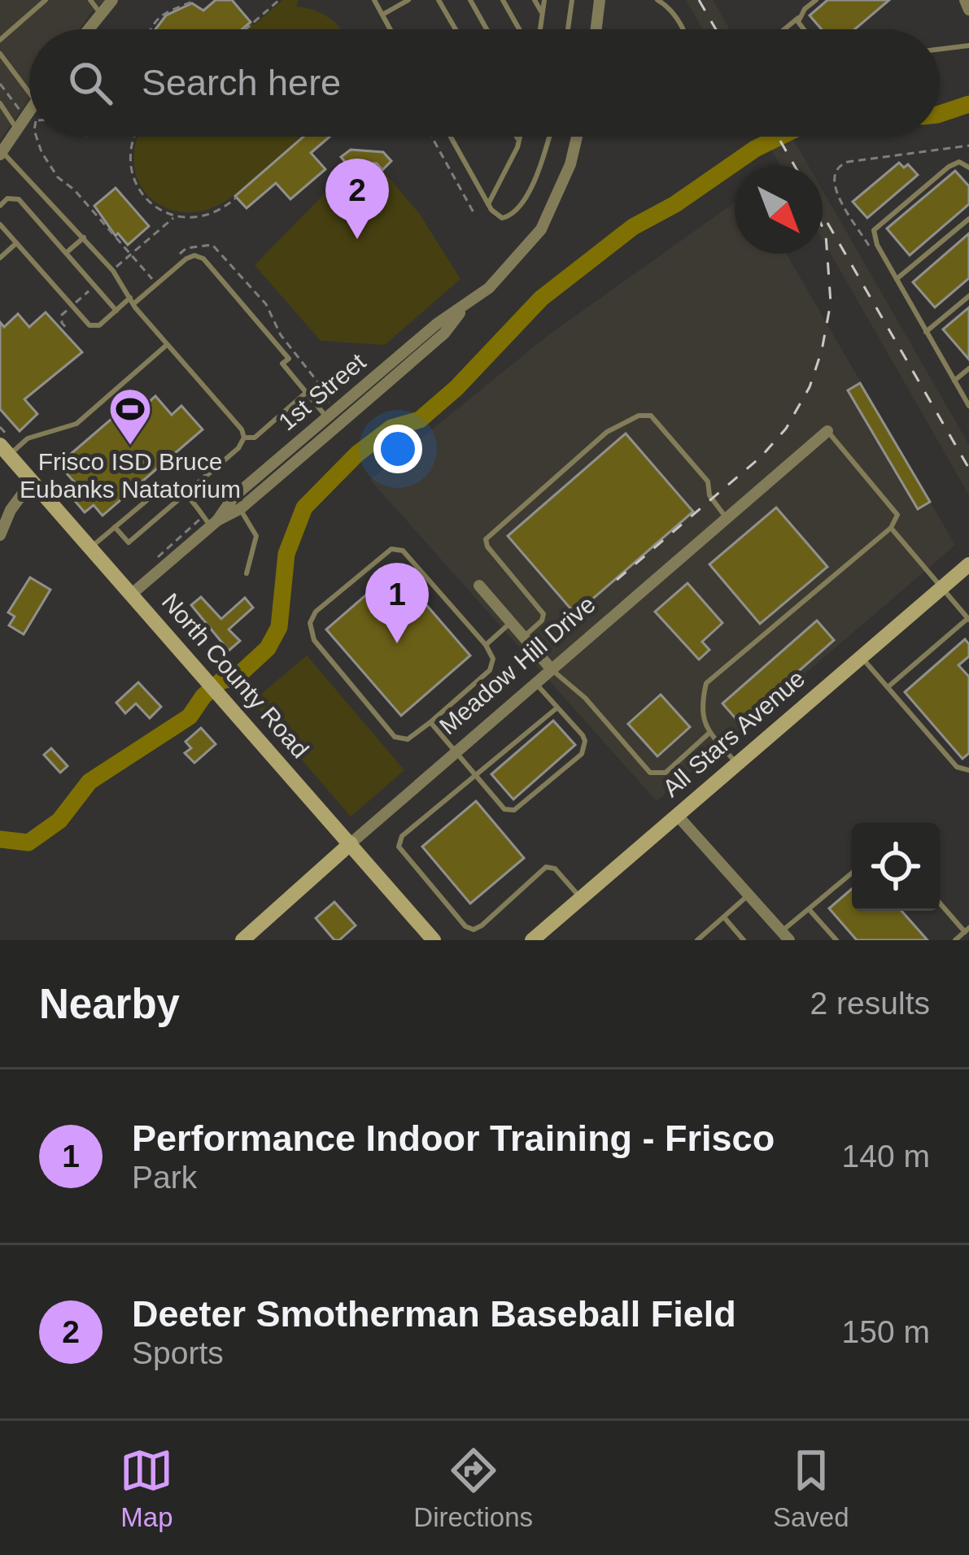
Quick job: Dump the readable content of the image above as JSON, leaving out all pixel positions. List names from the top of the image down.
{
  "streets": {
    "street": [
      "1st Street",
      "Meadow Hill Drive",
      "North County Road",
      "All Stars Avenue"
    ]
  },
  "crossings": [
    ["1st Street", "North County Road"],
    ["Meadow Hill Drive", "North County Road"]
  ],
  "places": {
    "sports": ["Frisco ISD Bruce Eubanks Natatorium"]
  },
  "north": "bottom right",
  "page": {
    "search": "Search here",
    "pins": ["2", "1"],
    "heading": ["Nearby", "2 results"],
    "list": [
      {
        "mark": "1",
        "name": "Performance Indoor Training - Frisco",
        "note": "Park",
        "value": "140 m"
      },
      {
        "mark": "2",
        "name": "Deeter Smotherman Baseball Field",
        "note": "Sports",
        "value": "150 m"
      }
    ],
    "nav": ["Map", "Directions", "Saved"]
  }
}
